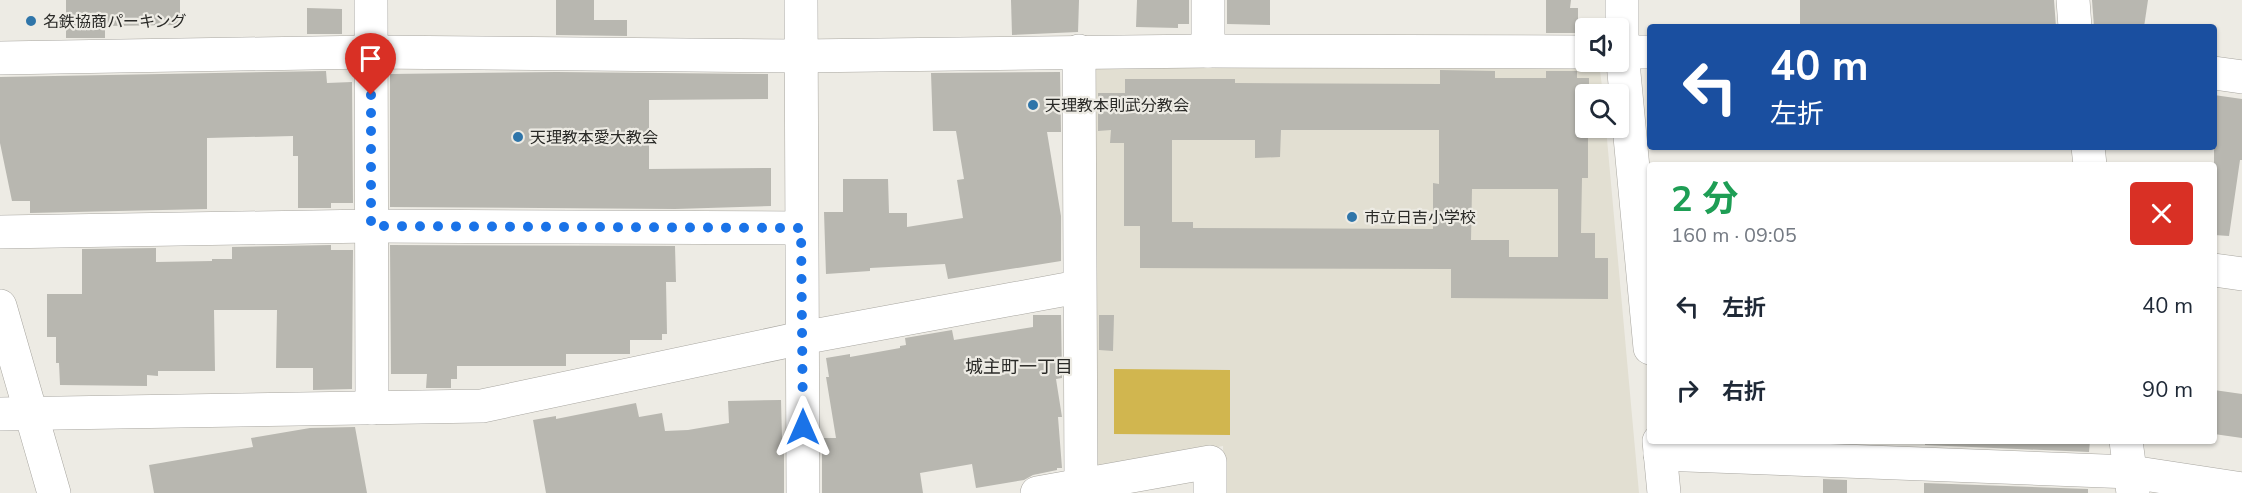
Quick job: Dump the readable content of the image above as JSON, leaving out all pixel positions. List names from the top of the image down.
{
  "districts": ["城主町一丁目"],
  "places": [
    "名鉄協商パーキング",
    "天理教本則武分教会",
    "天理教本愛大教会",
    "市立日吉小学校"
  ],
  "page": {
    "turn": ["40 m", "左折"],
    "heading": ["2 分", "160 m · 09:05"],
    "list": [
      {
        "name": "左折",
        "value": "40 m"
      },
      {
        "name": "右折",
        "value": "90 m"
      }
    ]
  }
}
